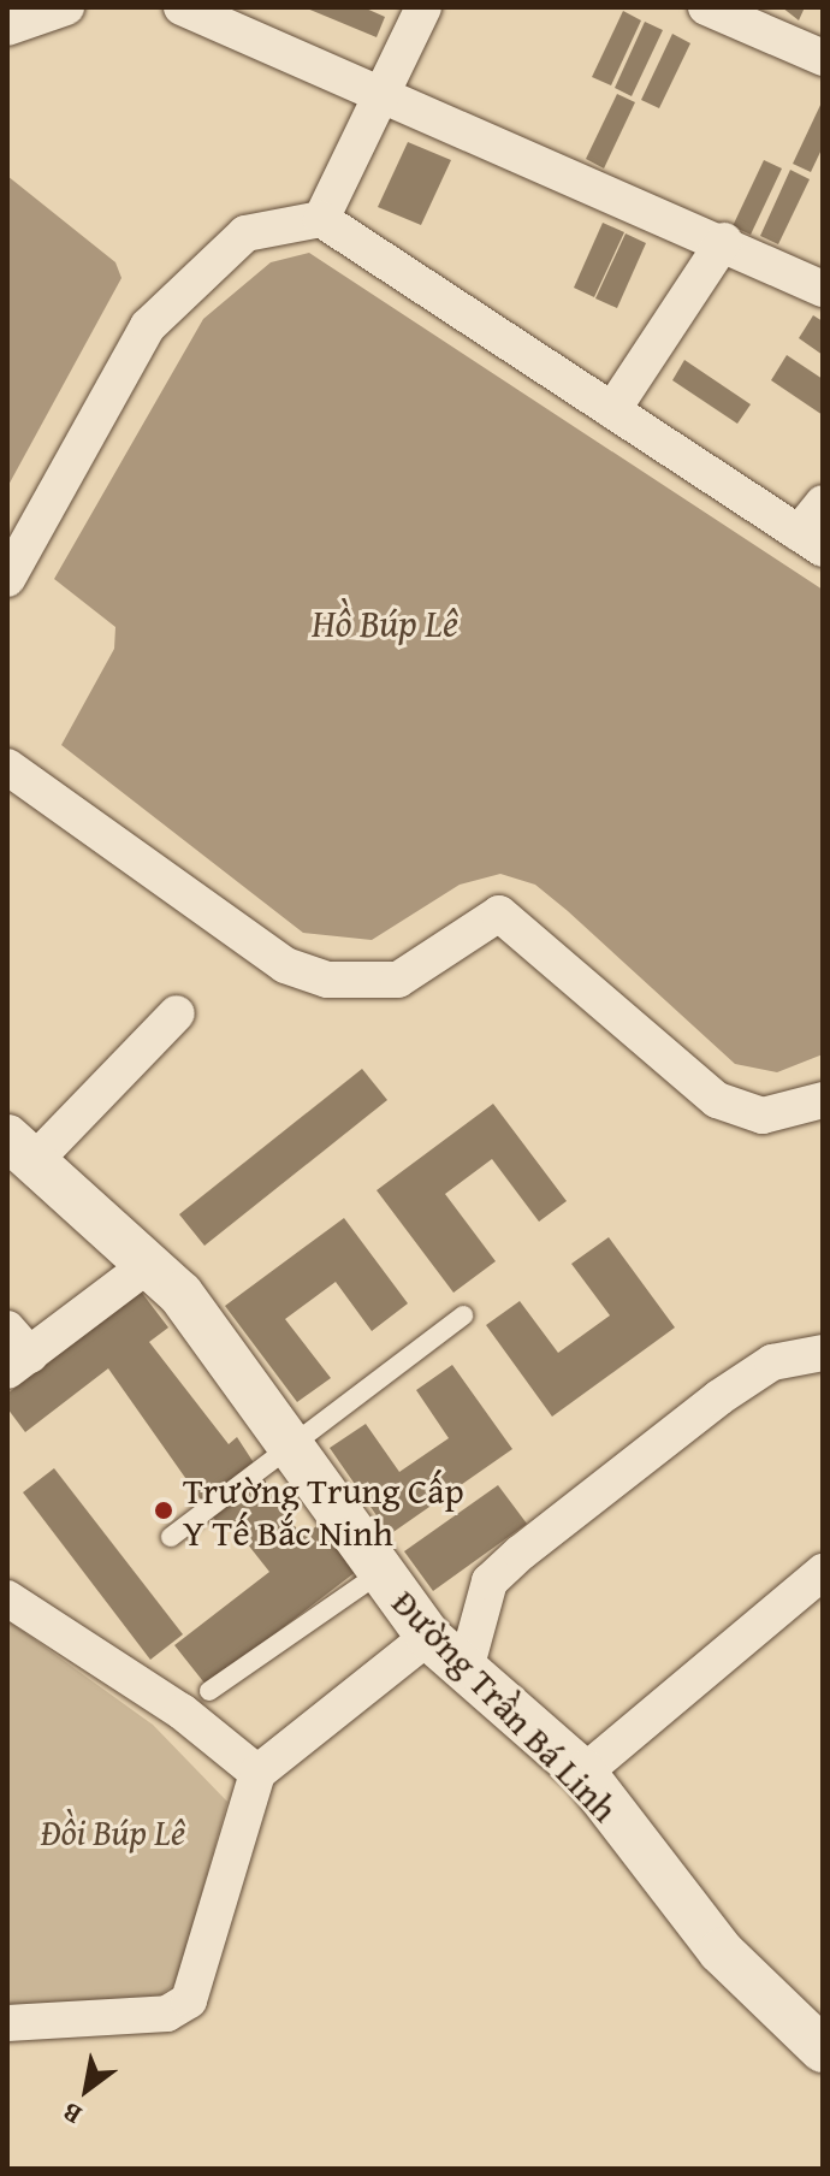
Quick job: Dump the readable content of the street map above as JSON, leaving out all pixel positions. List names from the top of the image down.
{
  "streets": {
    "street": ["Đường Trần Bá Linh"]
  },
  "water": ["Hồ Búp Lê"],
  "parks": ["Đồi Búp Lê"],
  "places": ["Trường Trung Cấp Y Tế Bắc Ninh"],
  "north": "bottom left"
}
